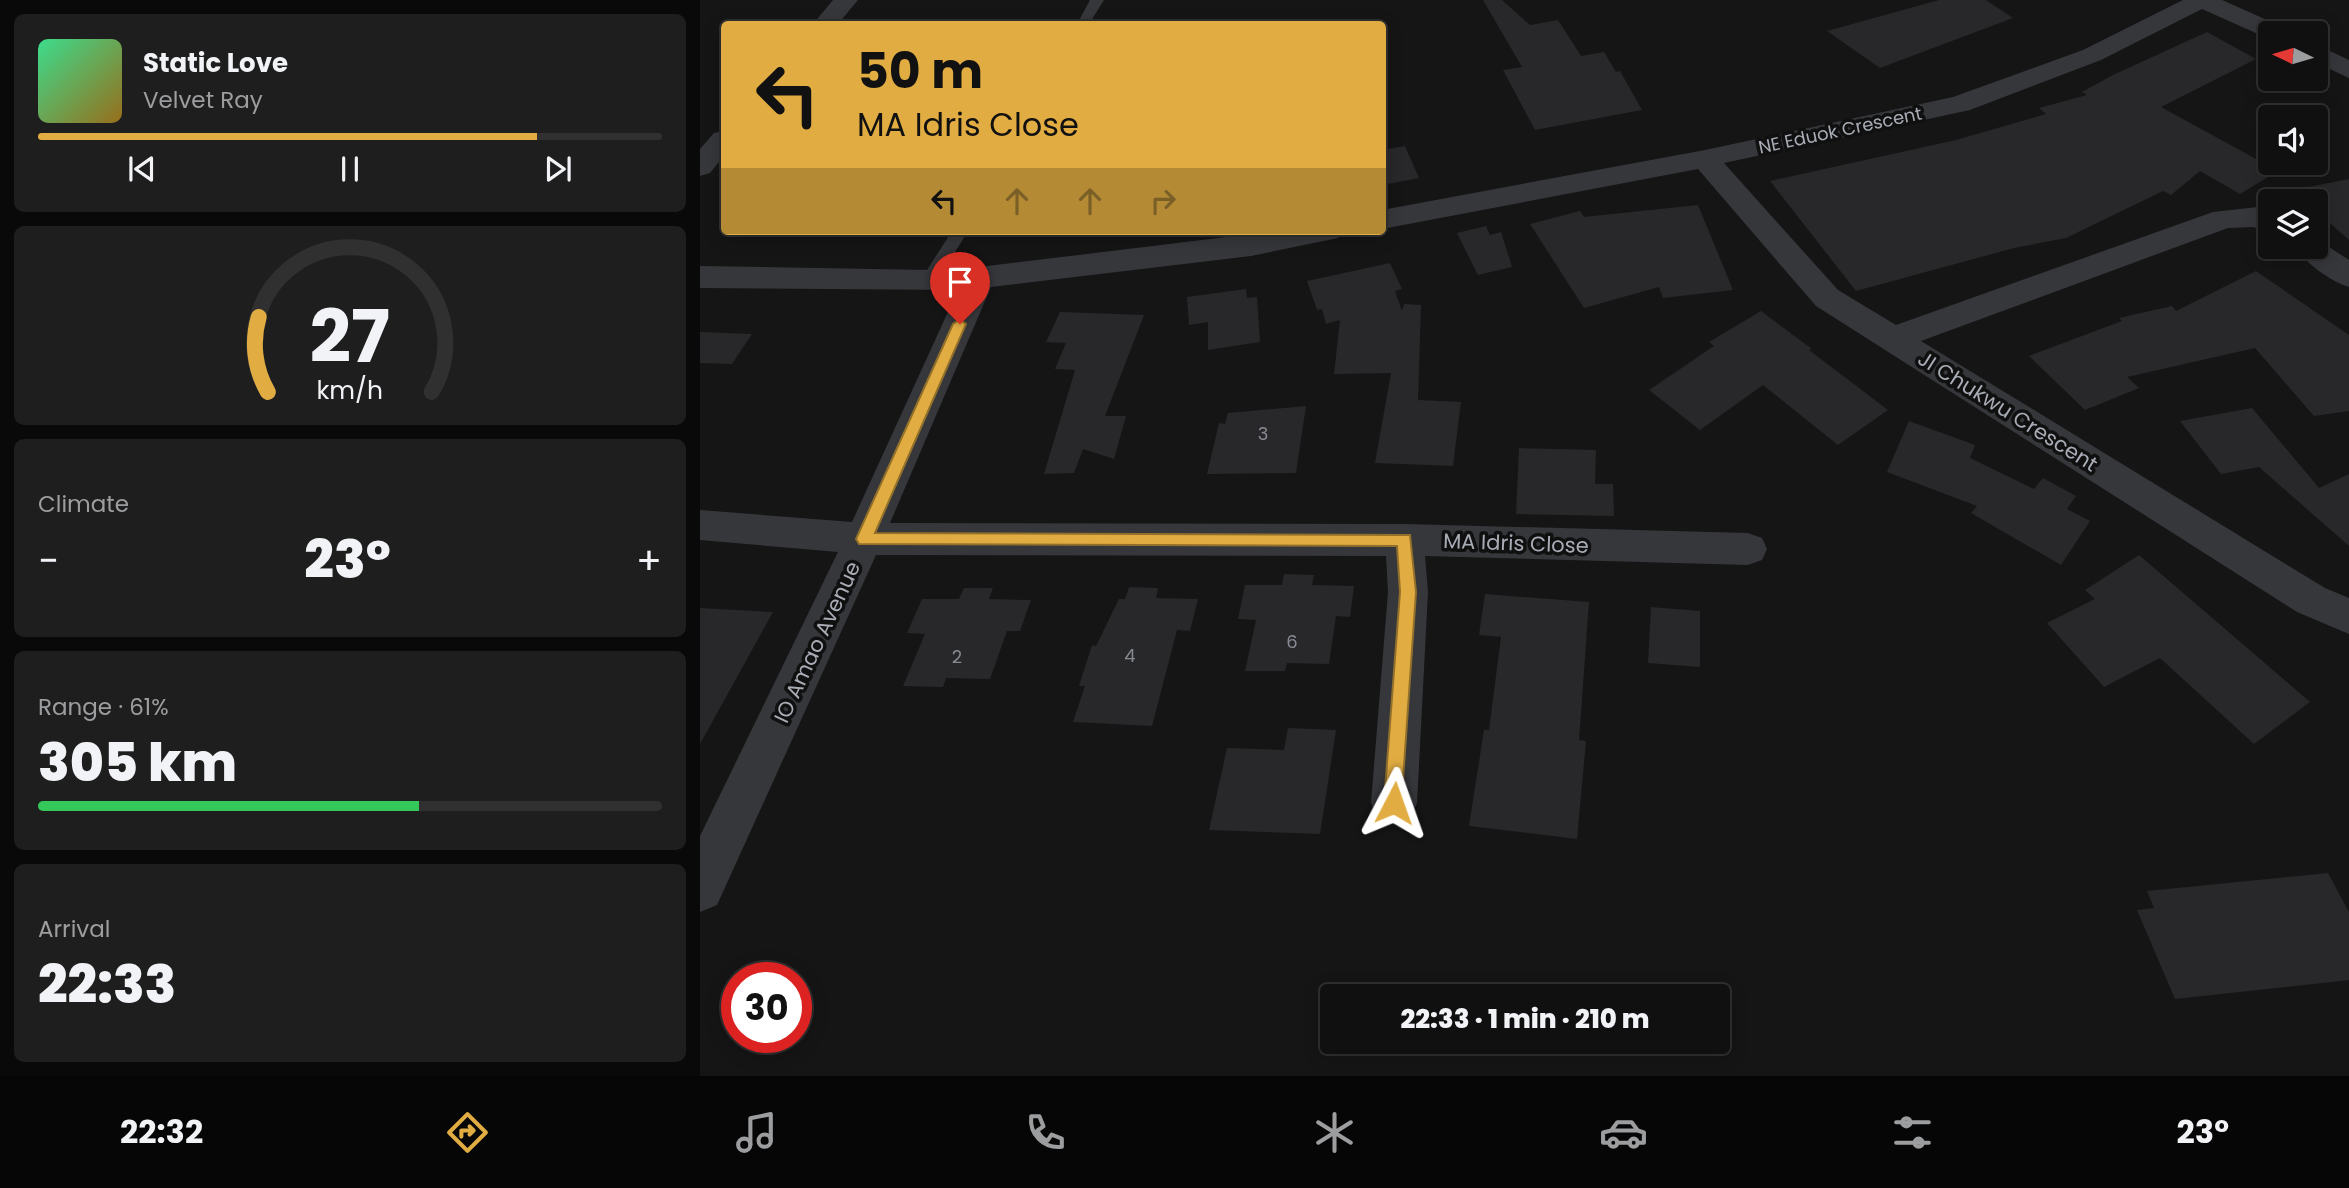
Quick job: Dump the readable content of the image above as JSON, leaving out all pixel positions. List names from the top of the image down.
{
  "streets": {
    "street": [
      "NE Eduok Crescent",
      "JI Chukwu Crescent",
      "MA Idris Close",
      "IO Amao Avenue"
    ]
  },
  "crossings": [
    ["NE Eduok Crescent", "JI Chukwu Crescent"],
    ["MA Idris Close", "IO Amao Avenue"]
  ],
  "house_numbers": [
    "3",
    "6",
    "4",
    "2"
  ],
  "north": "left",
  "page": {
    "turn": ["50 m", "MA Idris Close"],
    "song": ["Static Love", "Velvet Ray"],
    "tile": [
      "Climate",
      ["Range · 61%", "305 km"],
      ["Arrival", "22:33"]
    ],
    "heat": ["−", "23°", "+"],
    "limit": "30",
    "trip": "22:33 · 1 min · 210 m",
    "tabs": ["22:32", "23°"],
    "gauge": ["27", "km/h"]
  }
}
